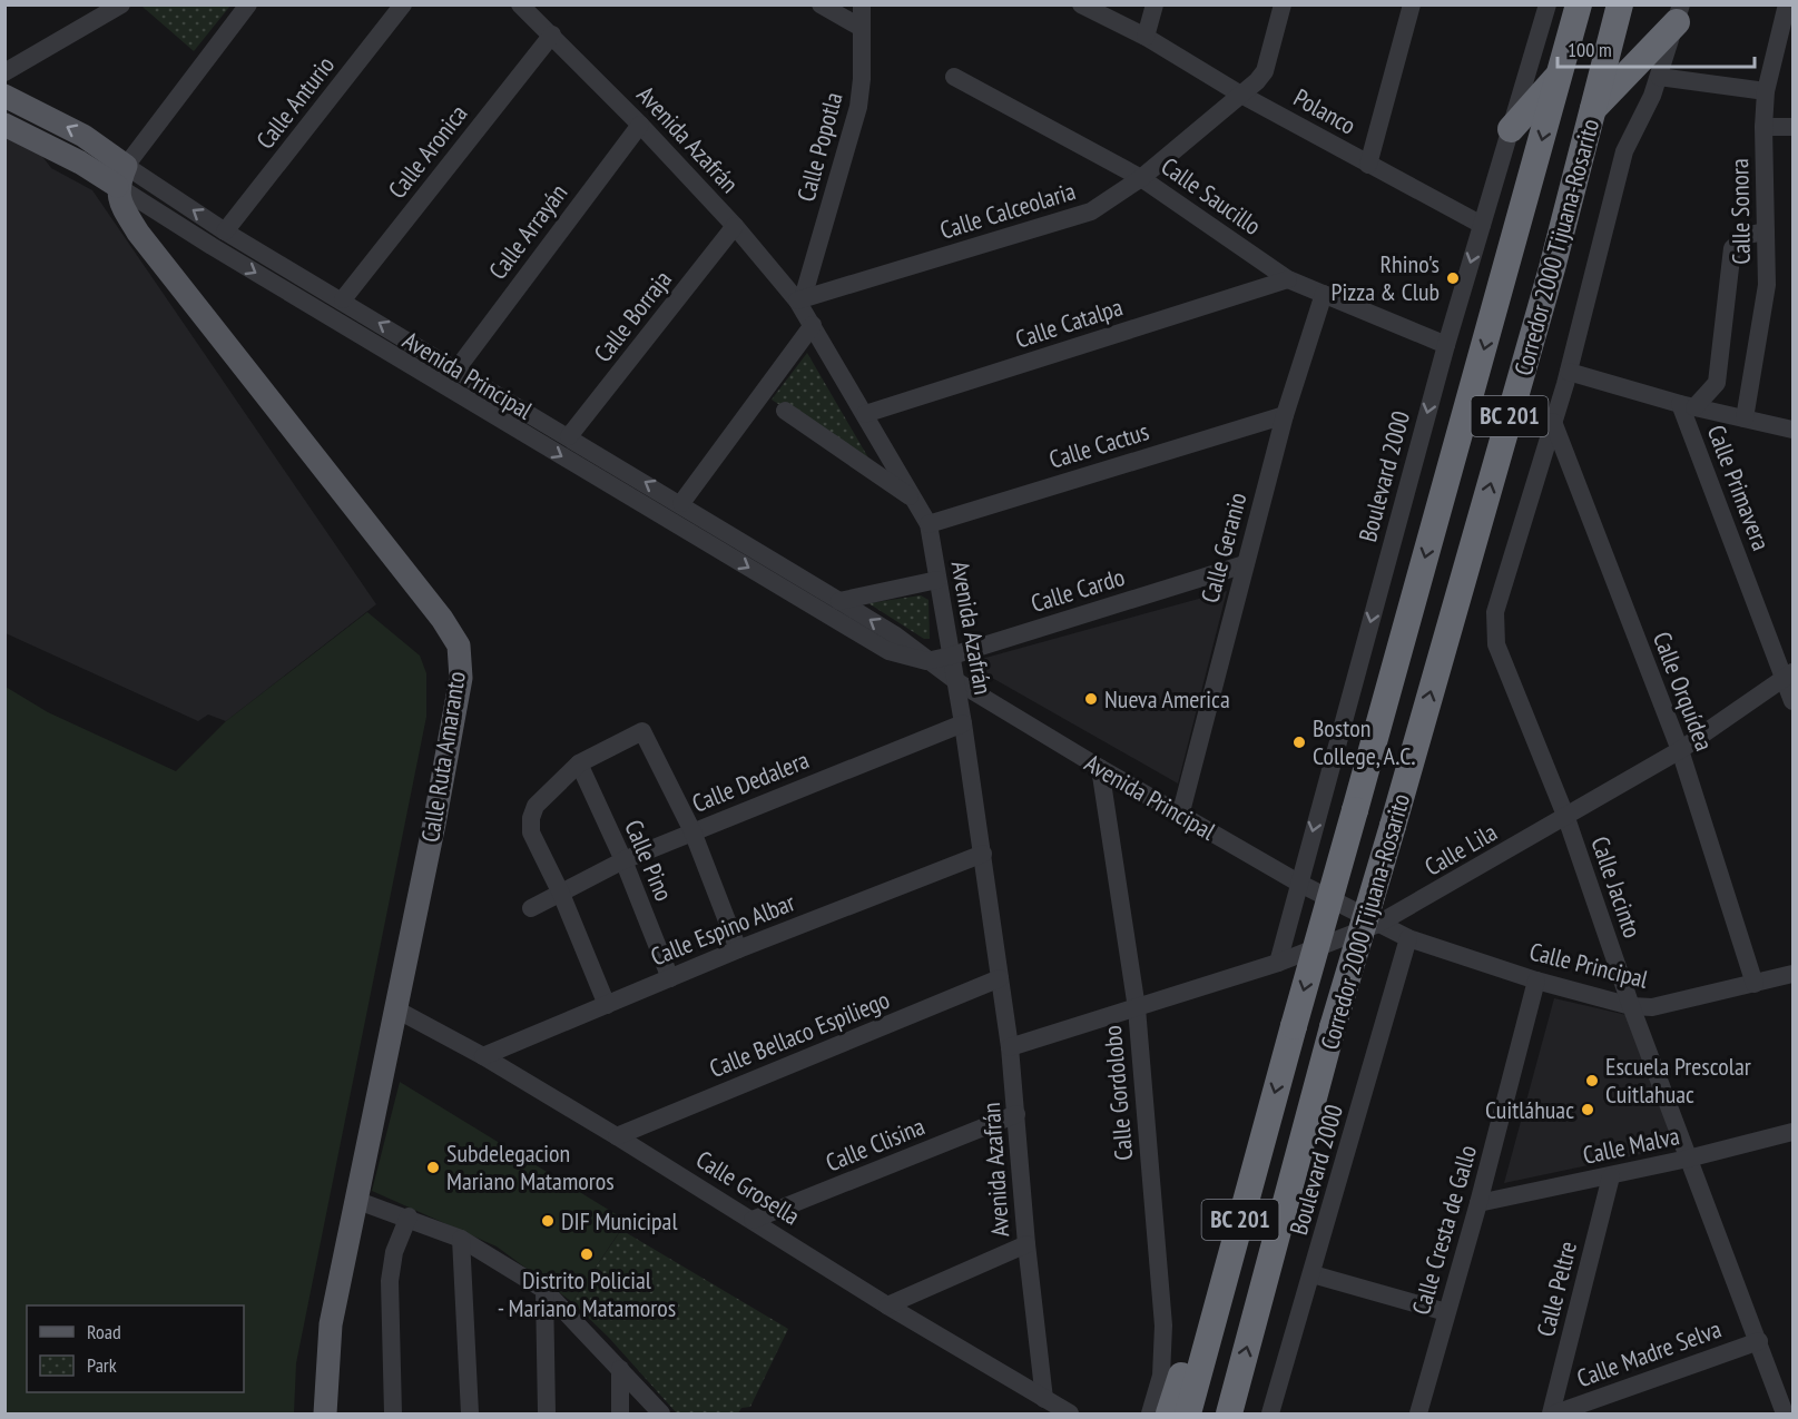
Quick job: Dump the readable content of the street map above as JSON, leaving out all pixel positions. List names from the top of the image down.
{
  "streets": {
    "highway": ["Corredor 2000 Tijuana-Rosarito", "BC 201"],
    "main road": ["Avenida Principal", "Calle Ruta Amaranto"],
    "street": [
      "Calle Anturio",
      "Polanco",
      "Avenida Azafrán",
      "Calle Popotla",
      "Calle Aronica",
      "Calle Saucillo",
      "Calle Calceolaria",
      "Calle Sonora",
      "Calle Arrayán",
      "Calle Borraja",
      "Calle Catalpa",
      "Calle Cactus",
      "Boulevard 2000",
      "Calle Primavera",
      "Calle Geranio",
      "Calle Cardo",
      "Calle Orquídea",
      "Calle Dedalera",
      "Calle Lila",
      "Calle Pino",
      "Calle Jacinto",
      "Calle Espino Albar",
      "Calle Principal",
      "Calle Bellaco Espiliego",
      "Calle Gordolobo",
      "Calle Clisina",
      "Calle Malva",
      "Calle Grosella",
      "Calle Cresta de Gallo",
      "Calle Peltre",
      "Calle Madre Selva"
    ]
  },
  "crossings": [
    ["Calle Anturio", "Avenida Principal"],
    ["Polanco", "Calle Calceolaria"],
    ["Polanco", "Boulevard 2000"],
    ["Avenida Azafrán", "Calle Popotla"],
    ["Avenida Azafrán", "Calle Aronica"],
    ["Avenida Azafrán", "Calle Calceolaria"],
    ["Avenida Azafrán", "Calle Arrayán"],
    ["Avenida Azafrán", "Calle Borraja"],
    ["Avenida Azafrán", "Calle Catalpa"],
    ["Avenida Azafrán", "Avenida Principal"],
    ["Avenida Azafrán", "Calle Cactus"],
    ["Avenida Azafrán", "Calle Cardo"],
    ["Avenida Azafrán", "Calle Dedalera"],
    ["Avenida Azafrán", "Calle Lila"],
    ["Avenida Azafrán", "Calle Espino Albar"],
    ["Avenida Azafrán", "Calle Bellaco Espiliego"],
    ["Avenida Azafrán", "Calle Clisina"],
    ["Avenida Azafrán", "Calle Grosella"],
    ["Calle Popotla", "Calle Calceolaria"],
    ["Calle Aronica", "Avenida Principal"],
    ["Calle Saucillo", "Calle Calceolaria"],
    ["Calle Saucillo", "Calle Catalpa"],
    ["Calle Saucillo", "Boulevard 2000"],
    ["Calle Saucillo", "Calle Geranio"],
    ["Calle Arrayán", "Avenida Principal"],
    ["Calle Borraja", "Avenida Principal"],
    ["Avenida Principal", "Boulevard 2000"],
    ["Avenida Principal", "Calle Geranio"],
    ["Avenida Principal", "Calle Cardo"],
    ["Avenida Principal", "Calle Ruta Amaranto"],
    ["Avenida Principal", "Calle Lila"],
    ["Avenida Principal", "Calle Principal"],
    ["Avenida Principal", "Calle Gordolobo"],
    ["Calle Cactus", "Calle Geranio"],
    ["Boulevard 2000", "Calle Lila"],
    ["Boulevard 2000", "Calle Principal"],
    ["Calle Primavera", "Calle Lila"],
    ["Calle Geranio", "Calle Cardo"],
    ["Calle Orquídea", "Calle Lila"],
    ["Calle Orquídea", "Calle Jacinto"],
    ["Calle Orquídea", "Calle Principal"],
    ["Calle Ruta Amaranto", "Calle Grosella"],
    ["Calle Dedalera", "Calle Pino"],
    ["Calle Lila", "Calle Jacinto"],
    ["Calle Lila", "Calle Principal"],
    ["Calle Lila", "Calle Gordolobo"],
    ["Calle Pino", "Calle Espino Albar"],
    ["Calle Jacinto", "Calle Principal"],
    ["Calle Jacinto", "Calle Malva"],
    ["Calle Jacinto", "Calle Madre Selva"],
    ["Calle Espino Albar", "Calle Grosella"],
    ["Calle Principal", "Calle Cresta de Gallo"],
    ["Calle Bellaco Espiliego", "Calle Grosella"],
    ["Calle Clisina", "Calle Grosella"],
    ["Calle Malva", "Calle Cresta de Gallo"],
    ["Calle Malva", "Calle Peltre"],
    ["Calle Peltre", "Calle Madre Selva"]
  ],
  "one_way": ["Boulevard 2000"],
  "places": [
    "Rhino's Pizza & Club",
    "Nueva America",
    "Boston College, A.C.",
    "Escuela Prescolar Cuitlahuac",
    "Cuitláhuac",
    "Subdelegacion Mariano Matamoros",
    "DIF Municipal",
    "Distrito Policial - Mariano Matamoros"
  ],
  "legend": ["Road", "Park"],
  "scale_bar": "100 m"
}
